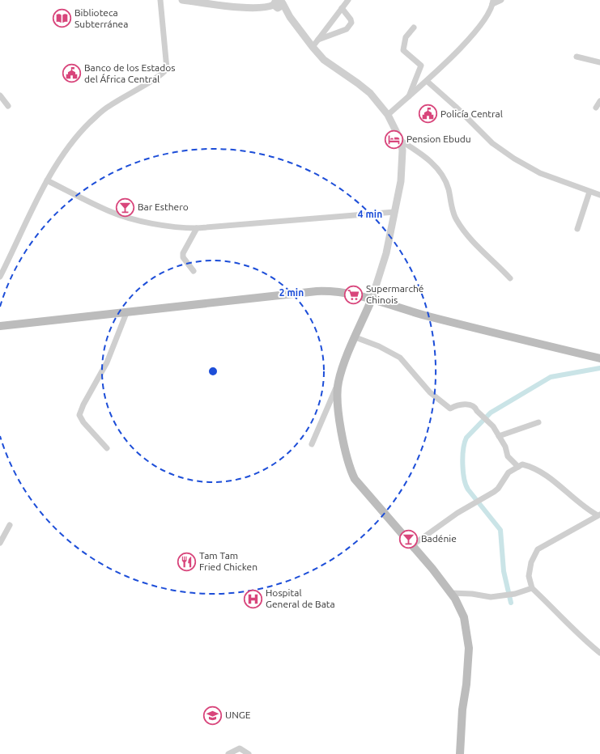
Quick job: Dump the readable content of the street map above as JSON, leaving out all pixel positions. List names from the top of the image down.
{
  "places": {
    "library": ["Biblioteca Subterránea"],
    "public building": ["Banco de los Estados del África Central", "Policía Central"],
    "hotel": ["Pension Ebudu"],
    "bar": ["Bar Esthero", "Badénie"],
    "supermarket": ["Supermarché Chinois"],
    "restaurant": ["Tam Tam Fried Chicken"],
    "hospital": ["Hospital General de Bata"],
    "school or university": ["UNGE"]
  },
  "rings": ["4 min", "2 min"]
}
